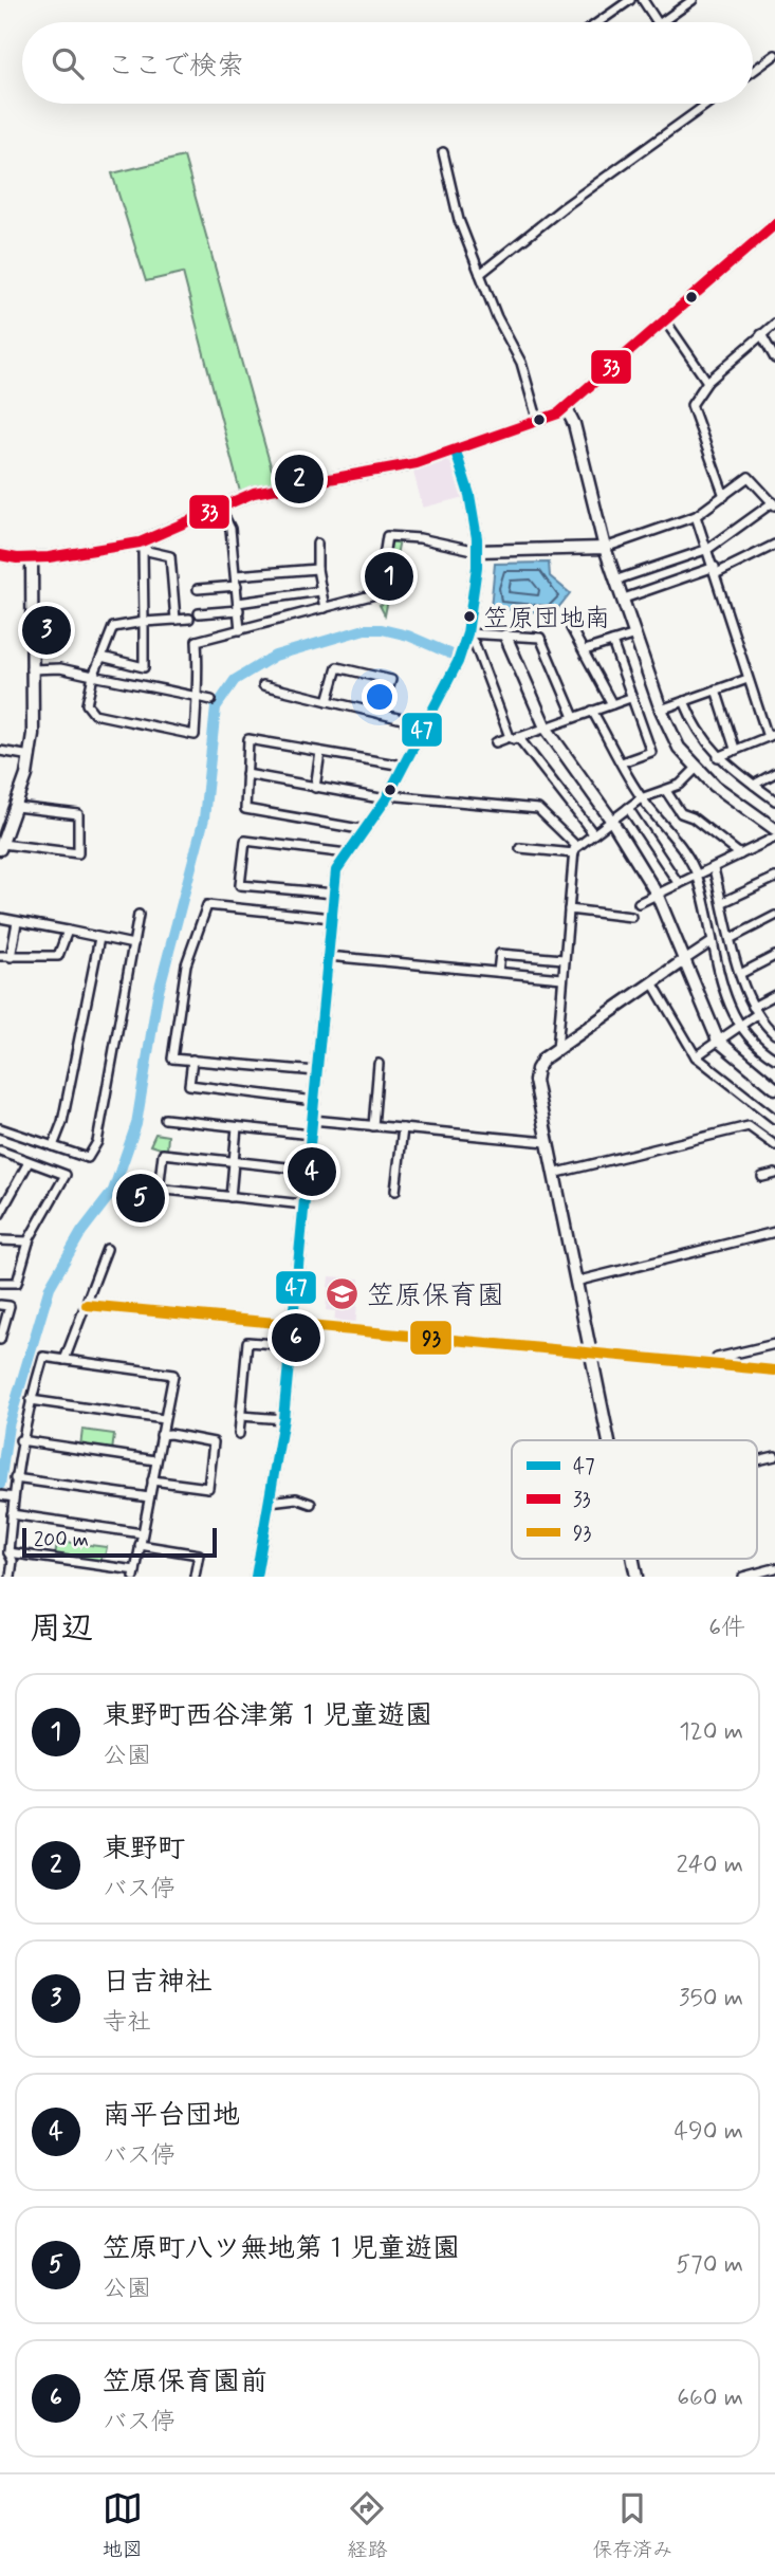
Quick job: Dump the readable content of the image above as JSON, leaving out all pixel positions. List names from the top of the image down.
{
  "places": {
    "other": ["笠原団地南"],
    "school or university": ["笠原保育園"]
  },
  "lines": ["transit line 33", "transit line 47", "transit line 93"],
  "legend": ["47", "33", "93"],
  "scale_bar": "200 m",
  "page": {
    "search": "ここで検索",
    "pins": [
      "2",
      "1",
      "3",
      "4",
      "5",
      "6"
    ],
    "scale": "200 m",
    "heading": ["周辺", "6件"],
    "list": [
      {
        "mark": "1",
        "name": "東野町西谷津第１児童遊園",
        "note": "公園",
        "value": "120 m"
      },
      {
        "mark": "2",
        "name": "東野町",
        "note": "バス停",
        "value": "240 m"
      },
      {
        "mark": "3",
        "name": "日吉神社",
        "note": "寺社",
        "value": "350 m"
      },
      {
        "mark": "4",
        "name": "南平台団地",
        "note": "バス停",
        "value": "490 m"
      },
      {
        "mark": "5",
        "name": "笠原町八ツ無地第１児童遊園",
        "note": "公園",
        "value": "570 m"
      },
      {
        "mark": "6",
        "name": "笠原保育園前",
        "note": "バス停",
        "value": "660 m"
      }
    ],
    "nav": ["地図", "経路", "保存済み"]
  }
}
